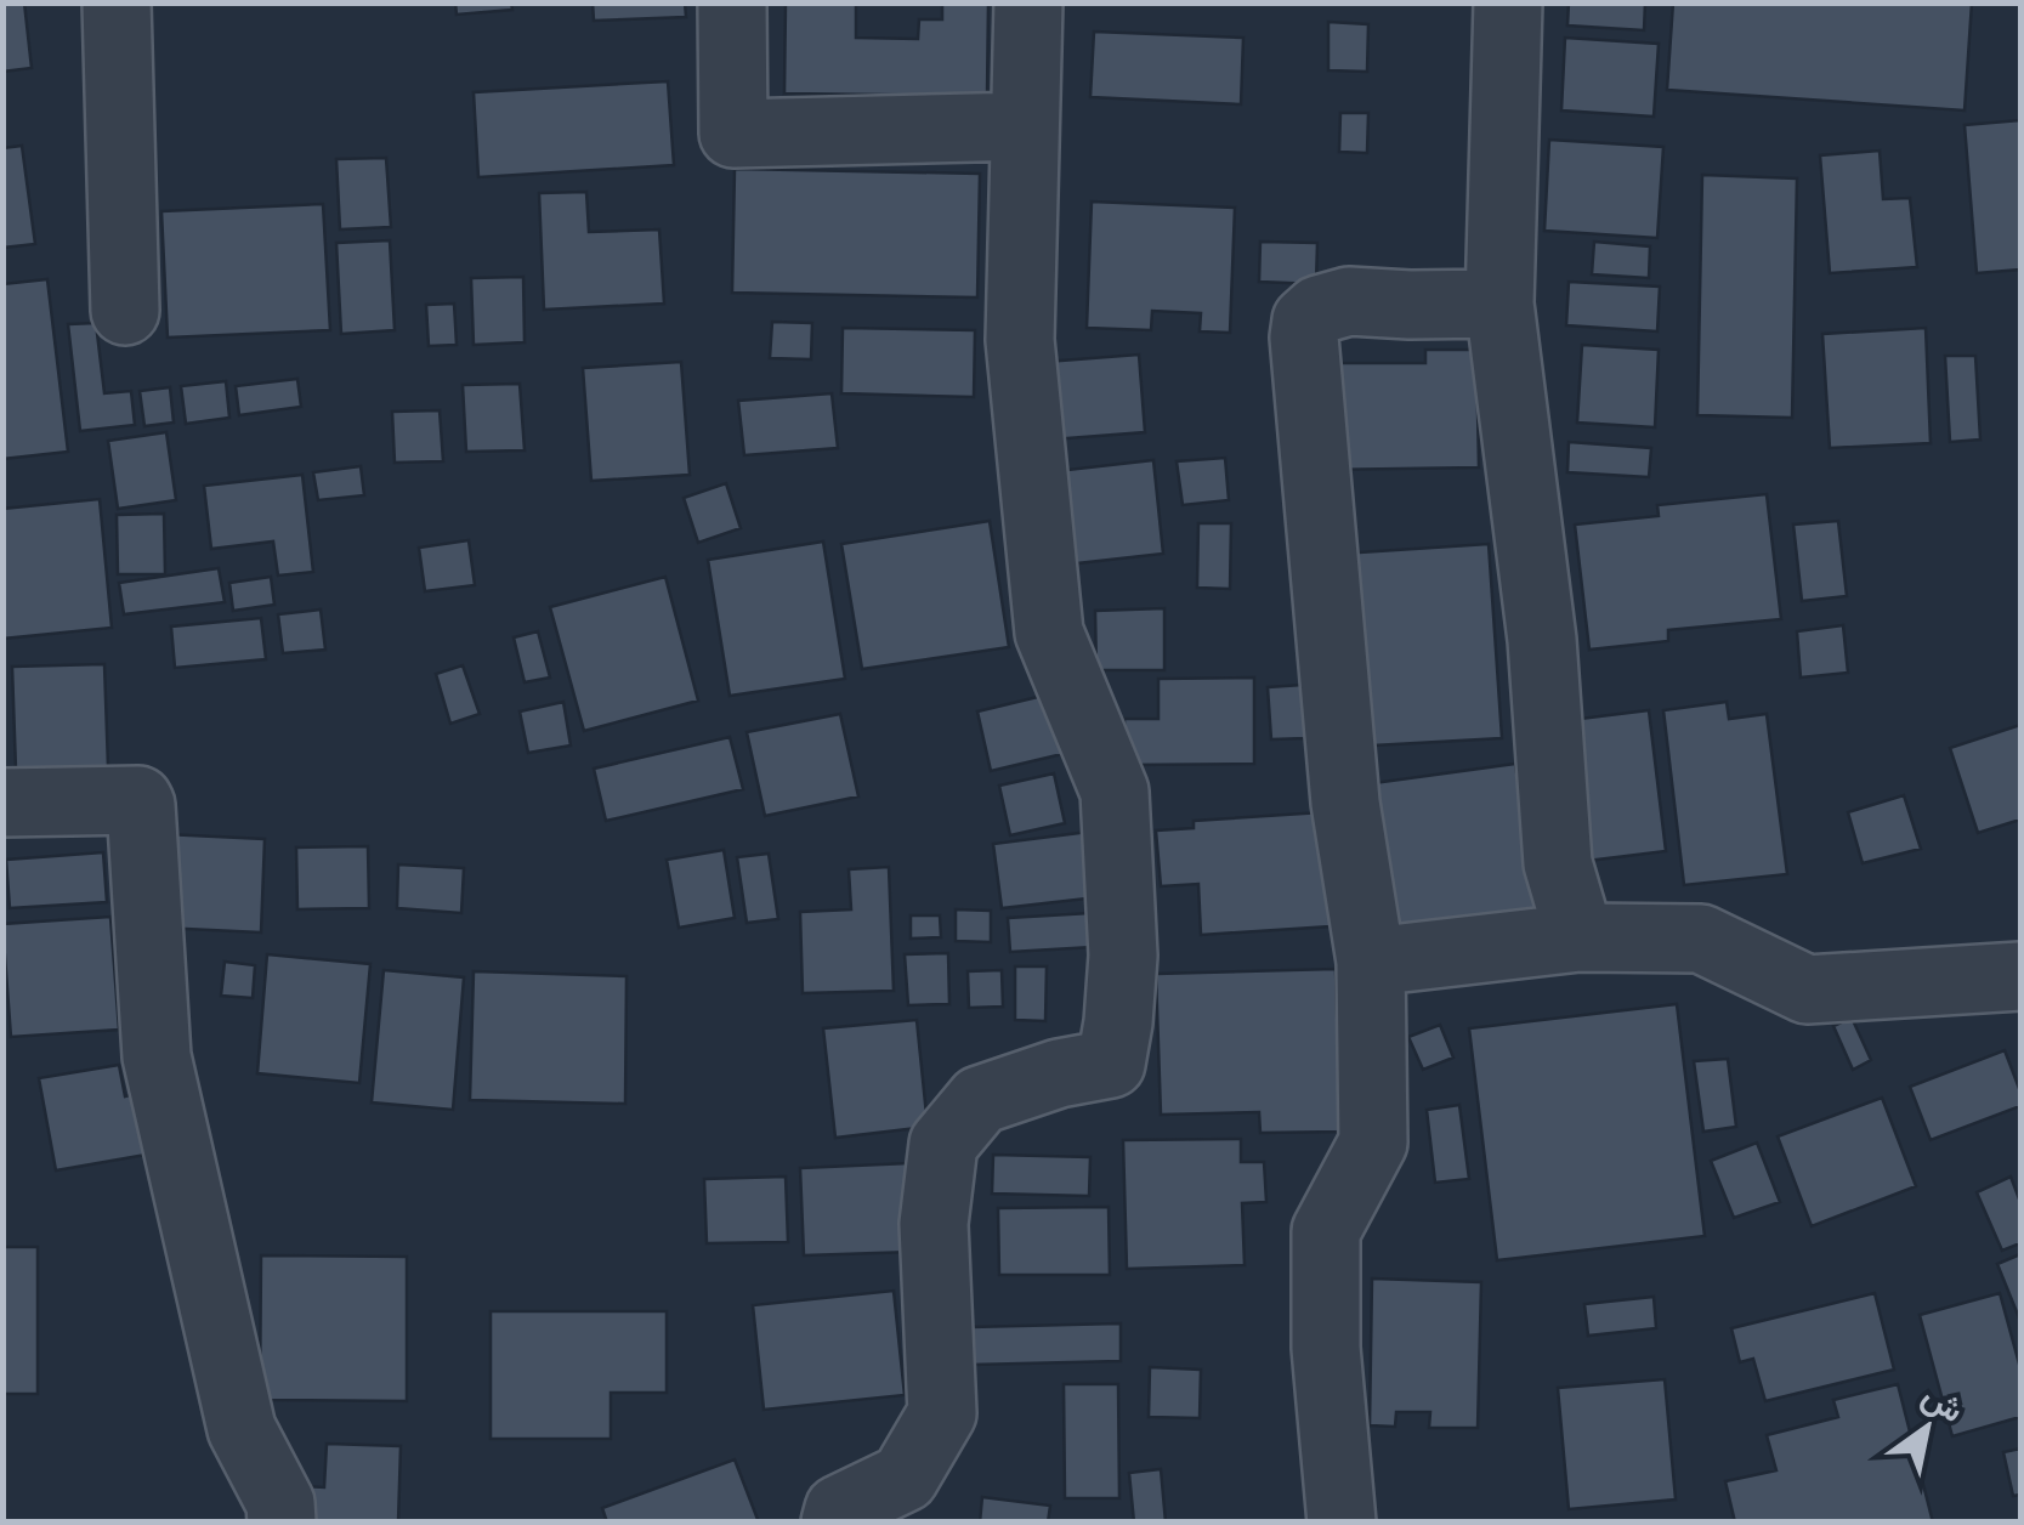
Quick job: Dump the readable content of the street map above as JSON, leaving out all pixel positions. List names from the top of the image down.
{
  "north": "top right"
}
